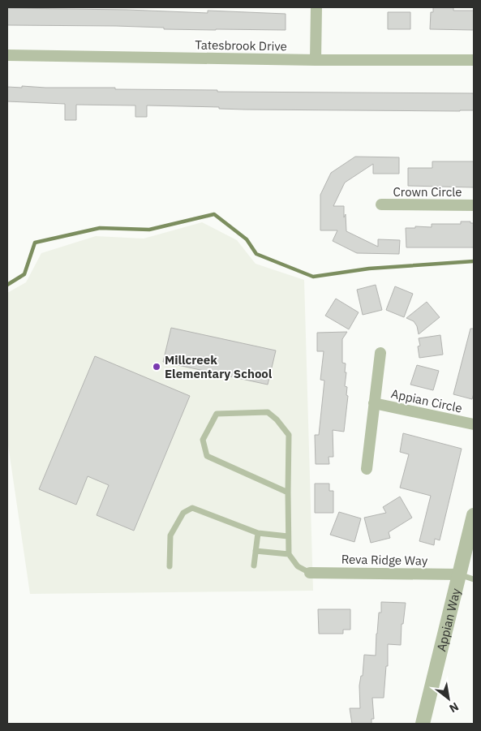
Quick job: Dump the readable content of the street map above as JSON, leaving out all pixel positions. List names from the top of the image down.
{
  "streets": {
    "street": [
      "Tatesbrook Drive",
      "Crown Circle",
      "Appian Circle",
      "Reva Ridge Way",
      "Appian Way"
    ]
  },
  "crossings": [
    ["Reva Ridge Way", "Appian Way"]
  ],
  "places": ["Millcreek Elementary School"],
  "north": "bottom right"
}
